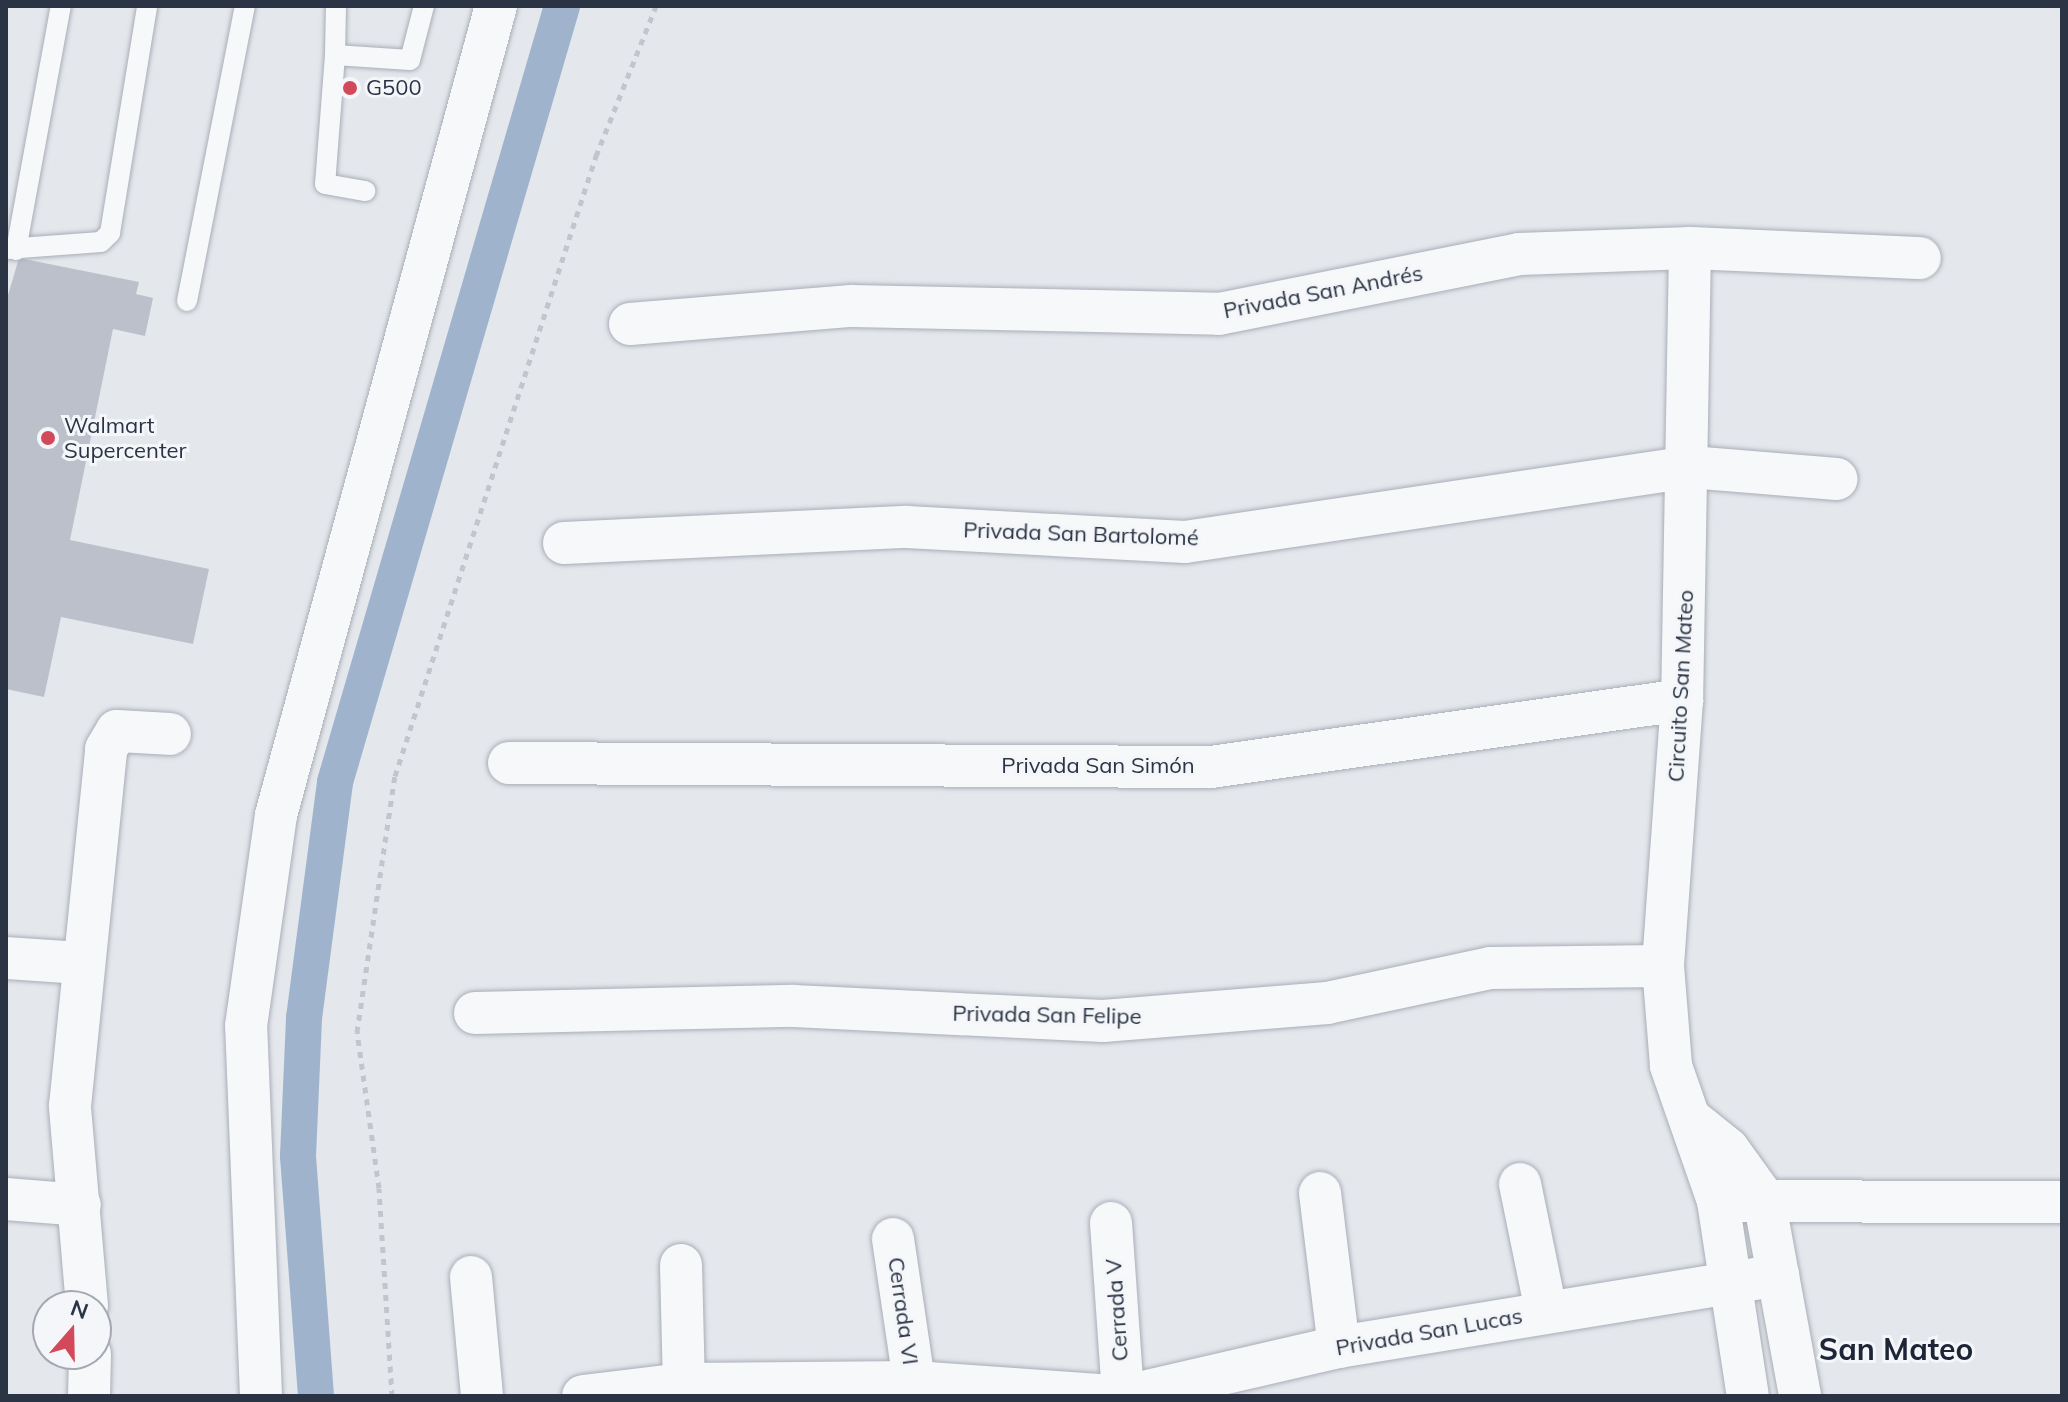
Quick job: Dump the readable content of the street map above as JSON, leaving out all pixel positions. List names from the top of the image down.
{
  "streets": {
    "street": [
      "Privada San Andrés",
      "Privada San Bartolomé",
      "Circuito San Mateo",
      "Privada San Simón",
      "Privada San Felipe",
      "Cerrada V",
      "Cerrada VI",
      "Privada San Lucas"
    ]
  },
  "crossings": [
    ["Privada San Andrés", "Circuito San Mateo"],
    ["Privada San Bartolomé", "Circuito San Mateo"],
    ["Circuito San Mateo", "Privada San Simón"],
    ["Circuito San Mateo", "Privada San Felipe"],
    ["Circuito San Mateo", "Privada San Lucas"],
    ["Cerrada V", "Privada San Lucas"]
  ],
  "districts": ["San Mateo"],
  "places": ["G500", "Walmart Supercenter"],
  "north": "top"
}
